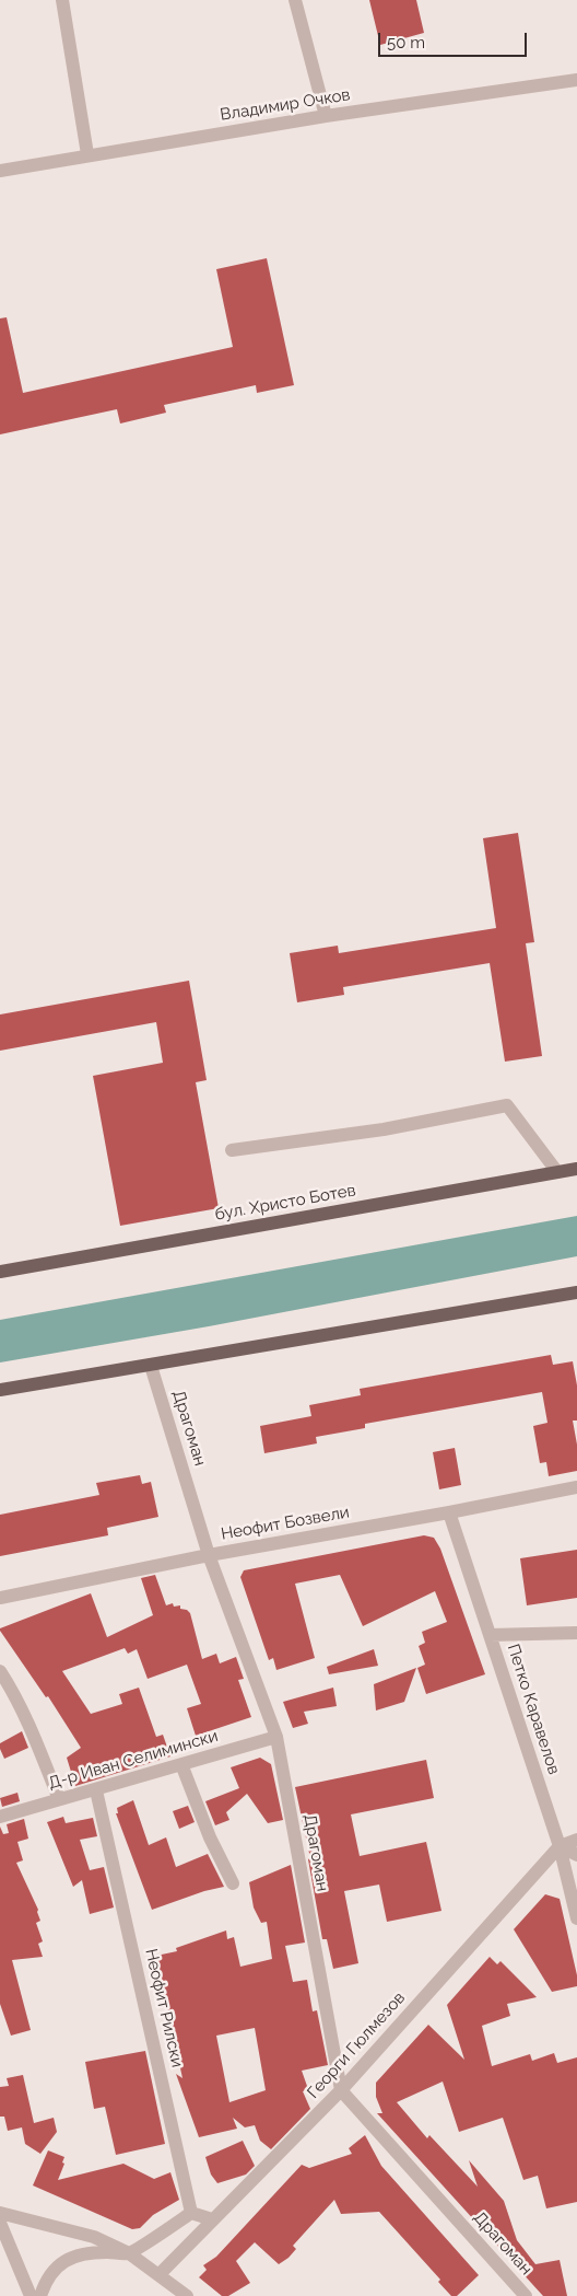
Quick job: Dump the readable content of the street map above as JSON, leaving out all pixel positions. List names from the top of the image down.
{
  "streets": {
    "main road": ["бул. Христо Ботев"],
    "street": [
      "Владимир Очков",
      "Драгоман",
      "Неофит Бозвели",
      "Петко Каравелов",
      "Д-р Иван Селимински",
      "Неофит Рилски",
      "Георги Гюлмезов"
    ]
  },
  "crossings": [
    ["Драгоман", "Неофит Бозвели"],
    ["Драгоман", "Д-р Иван Селимински"],
    ["Драгоман", "Георги Гюлмезов"],
    ["Неофит Бозвели", "Петко Каравелов"],
    ["Петко Каравелов", "Георги Гюлмезов"],
    ["Д-р Иван Селимински", "Неофит Рилски"]
  ],
  "scale_bar": "50 m"
}
